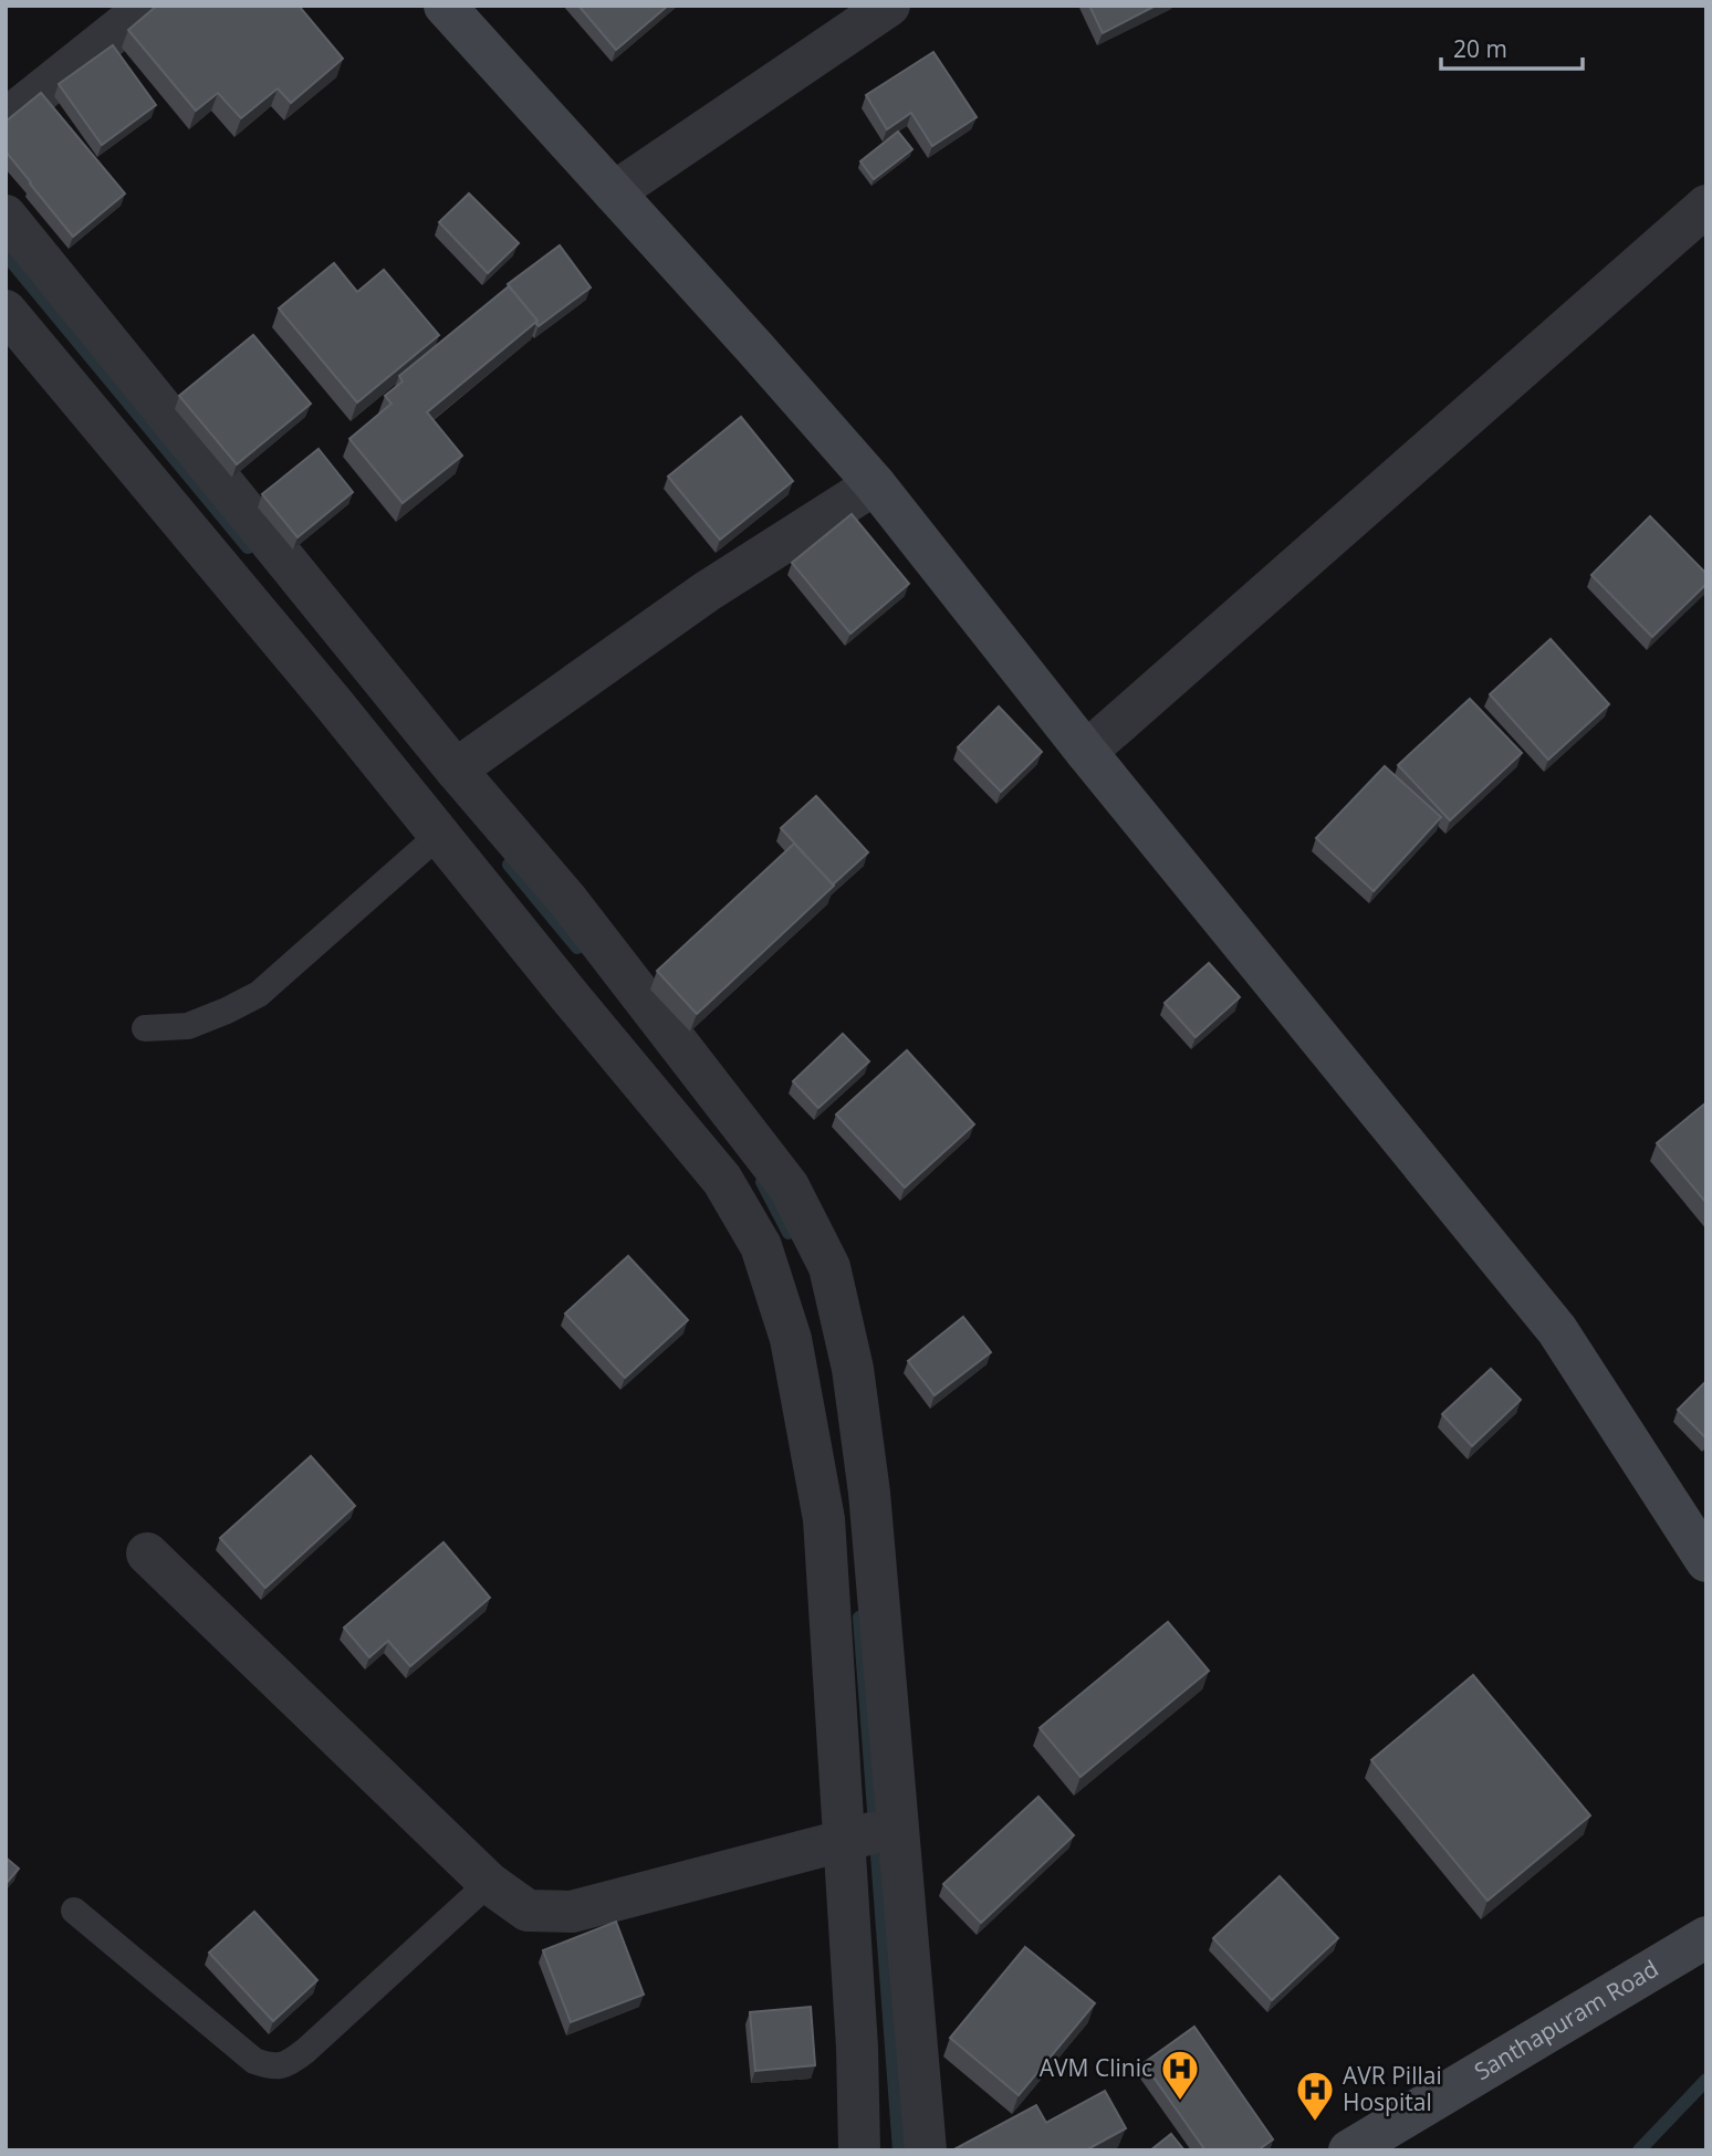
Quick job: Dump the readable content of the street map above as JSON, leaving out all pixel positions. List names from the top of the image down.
{
  "streets": {
    "street": ["Santhapuram Road"]
  },
  "places": {
    "hospital": ["AVM Clinic", "AVR Pillai Hospital"]
  },
  "scale_bar": "20 m"
}
